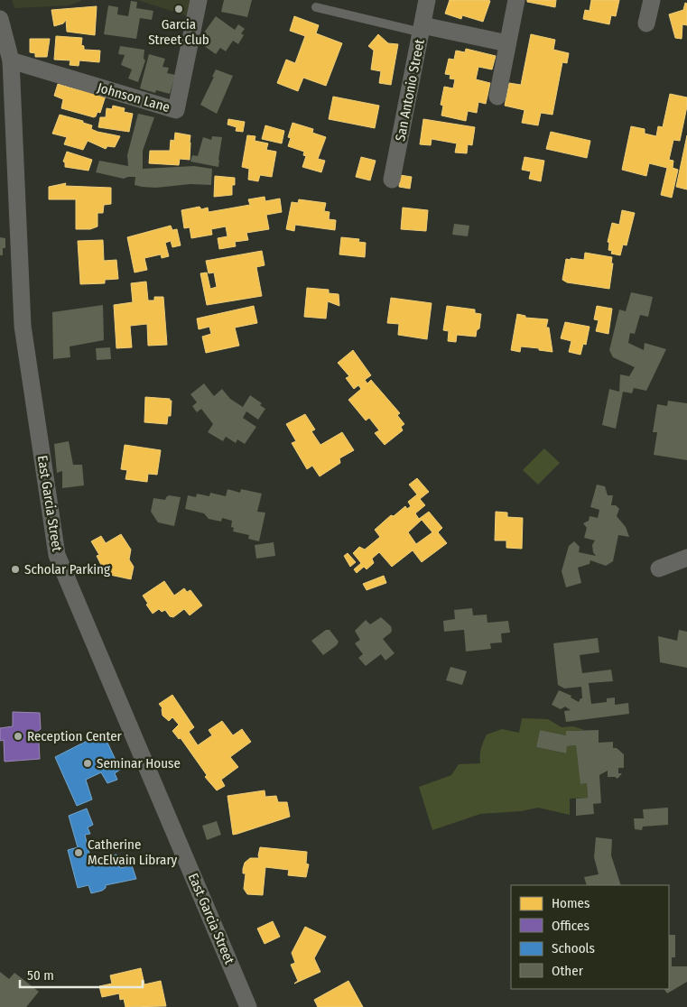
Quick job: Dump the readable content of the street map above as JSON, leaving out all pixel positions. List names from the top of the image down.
{
  "streets": {
    "street": ["San Antonio Street", "Johnson Lane", "East Garcia Street"]
  },
  "crossings": [
    ["Johnson Lane", "East Garcia Street"]
  ],
  "places": [
    "Garcia Street Club",
    "Scholar Parking",
    "Reception Center",
    "Seminar House",
    "Catherine McElvain Library"
  ],
  "legend": [
    "Homes",
    "Offices",
    "Schools",
    "Other"
  ],
  "scale_bar": "50 m"
}
